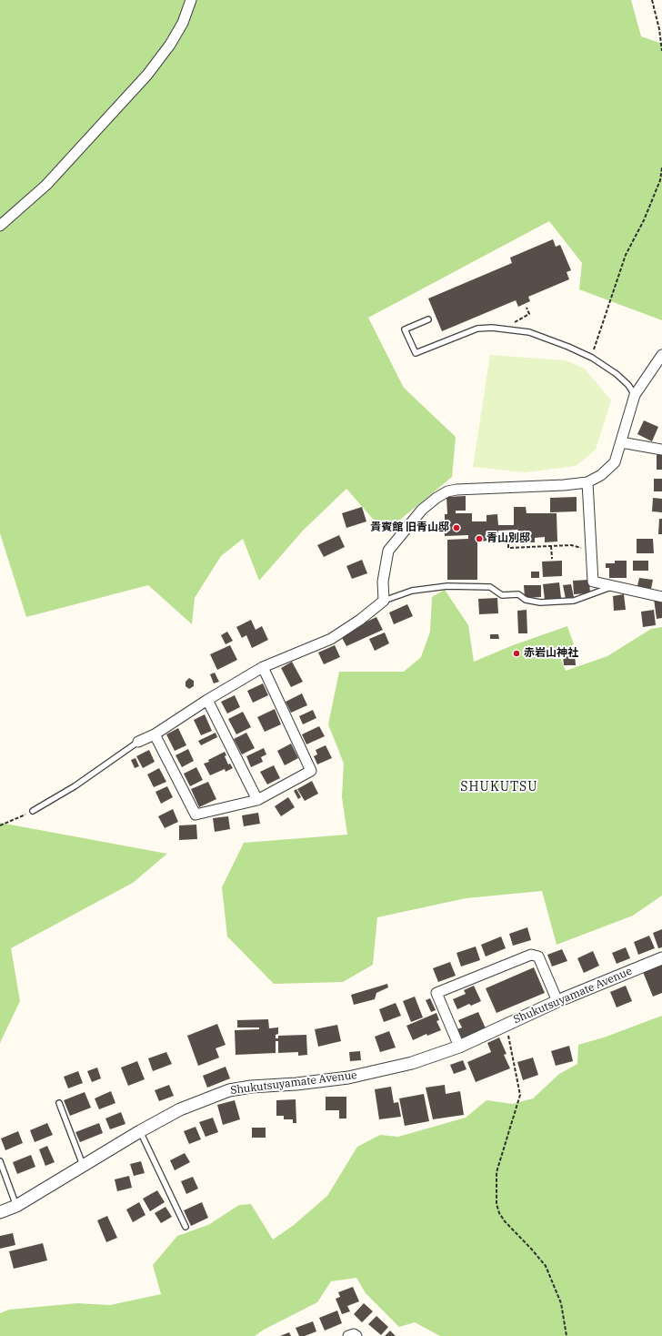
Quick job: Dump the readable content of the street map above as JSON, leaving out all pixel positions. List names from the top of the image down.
{
  "streets": {
    "street": ["Shukutsuyamate Avenue"]
  },
  "districts": ["SHUKUTSU"],
  "places": ["貴賓館 旧青山邸", "青山別邸", "赤岩山神社"]
}
